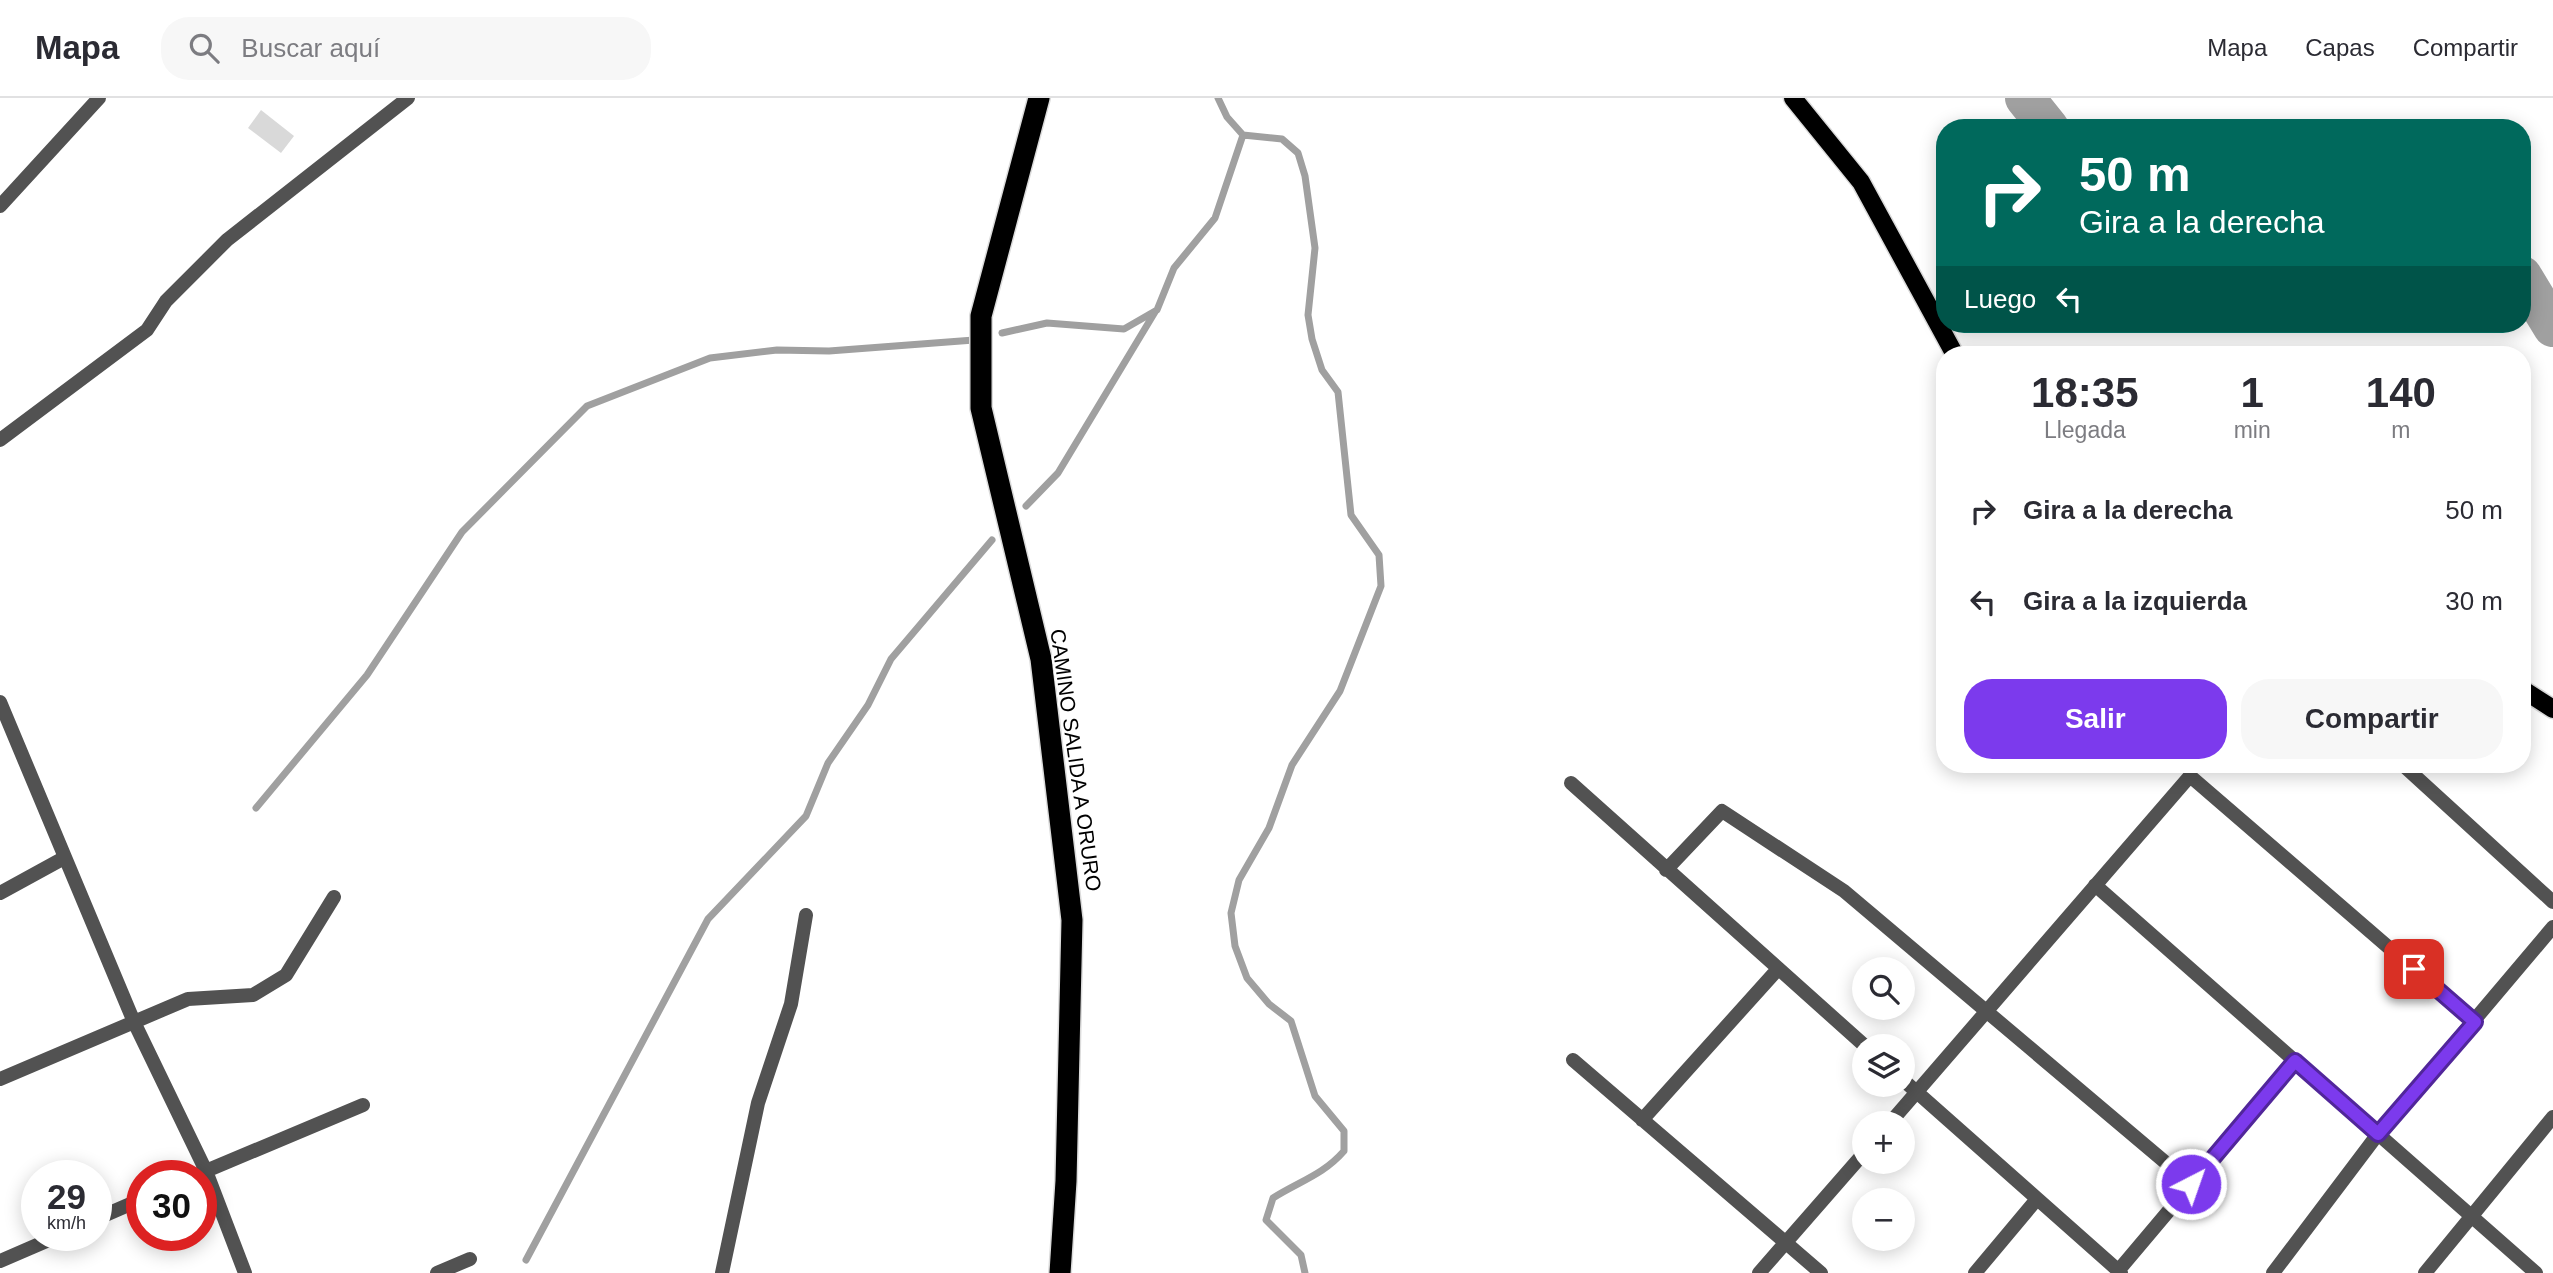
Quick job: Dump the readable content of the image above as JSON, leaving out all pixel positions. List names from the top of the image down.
{
  "streets": {
    "highway": ["CAMINO SALIDA A ORURO"]
  },
  "page": {
    "header": "Mapa",
    "search": "Buscar aquí",
    "nav": ["Mapa", "Capas", "Compartir"],
    "turn": ["50 m", "Gira a la derecha"],
    "then": "Luego",
    "eta": [
      "18:35",
      "Llegada",
      "1",
      "min",
      "140",
      "m"
    ],
    "list": [
      {
        "name": "Gira a la derecha",
        "value": "50 m"
      },
      {
        "name": "Gira a la izquierda",
        "value": "30 m"
      }
    ],
    "buttons": ["Salir", "Compartir"],
    "map_buttons": ["+", "−"],
    "speed": "29 km/h",
    "limit": "30"
  }
}
